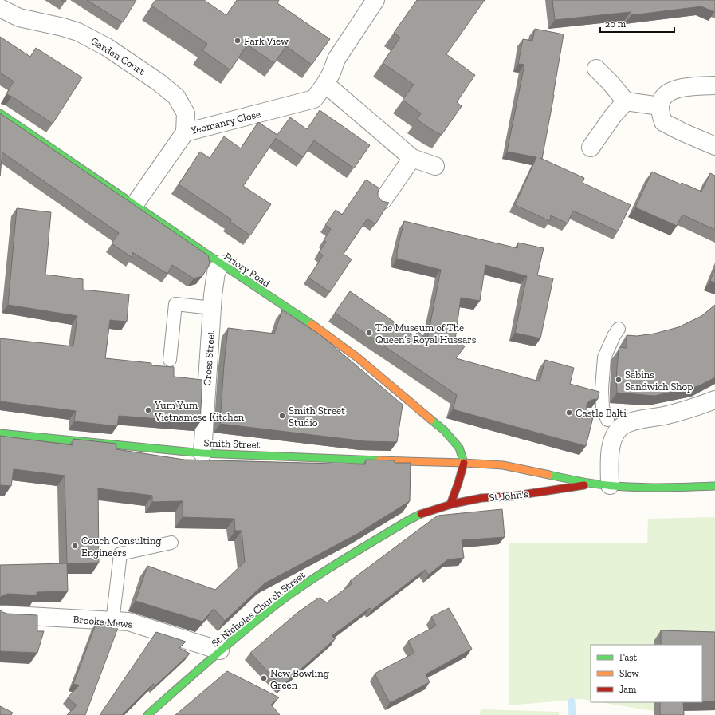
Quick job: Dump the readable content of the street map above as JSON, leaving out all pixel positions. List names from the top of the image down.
{
  "streets": {
    "main road": [
      "Priory Road",
      "Smith Street",
      "St John's",
      "St Nicholas Church Street"
    ],
    "street": [
      "Garden Court",
      "Yeomanry Close",
      "Cross Street",
      "Brooke Mews"
    ]
  },
  "crossings": [
    ["Garden Court", "Yeomanry Close"],
    ["Yeomanry Close", "Priory Road"],
    ["Priory Road", "Cross Street"],
    ["Priory Road", "Smith Street"],
    ["Priory Road", "St John's"],
    ["Cross Street", "Smith Street"],
    ["Smith Street", "St John's"],
    ["St John's", "St Nicholas Church Street"],
    ["St Nicholas Church Street", "Brooke Mews"]
  ],
  "places": [
    "Park View",
    "The Museum of The Queen’s Royal Hussars",
    "Sabins Sandwich Shop",
    "Yum Yum Vietnamese Kitchen",
    "Castle Balti",
    "Smith Street Studio",
    "Couch Consulting Engineers",
    "New Bowling Green"
  ],
  "legend": ["Fast", "Slow", "Jam"],
  "scale_bar": "20 m"
}
